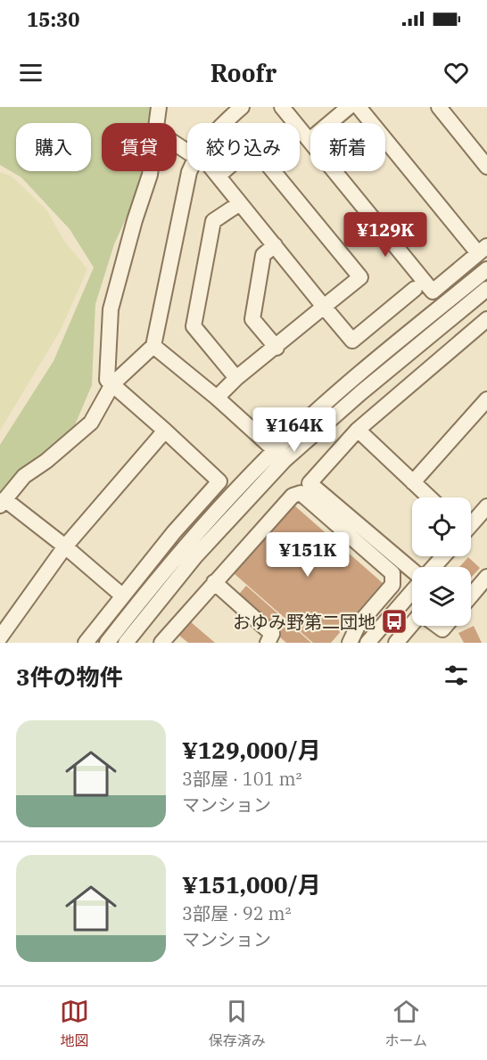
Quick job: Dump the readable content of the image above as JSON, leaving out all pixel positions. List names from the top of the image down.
{
  "places": {
    "bus stop": ["おゆみ野第二団地"]
  },
  "page": {
    "status": "15:30",
    "header": "Roofr",
    "chip": [
      "購入",
      "賃貸",
      "絞り込み",
      "新着"
    ],
    "price": ["¥129K", "¥164K", "¥151K"],
    "heading": "3件の物件",
    "list": [
      {
        "name": "¥129,000/月",
        "note": "3部屋 · 101 m² · マンション"
      },
      {
        "name": "¥151,000/月",
        "note": "3部屋 · 92 m² · マンション"
      }
    ],
    "tabs": ["地図", "保存済み", "ホーム"]
  }
}
